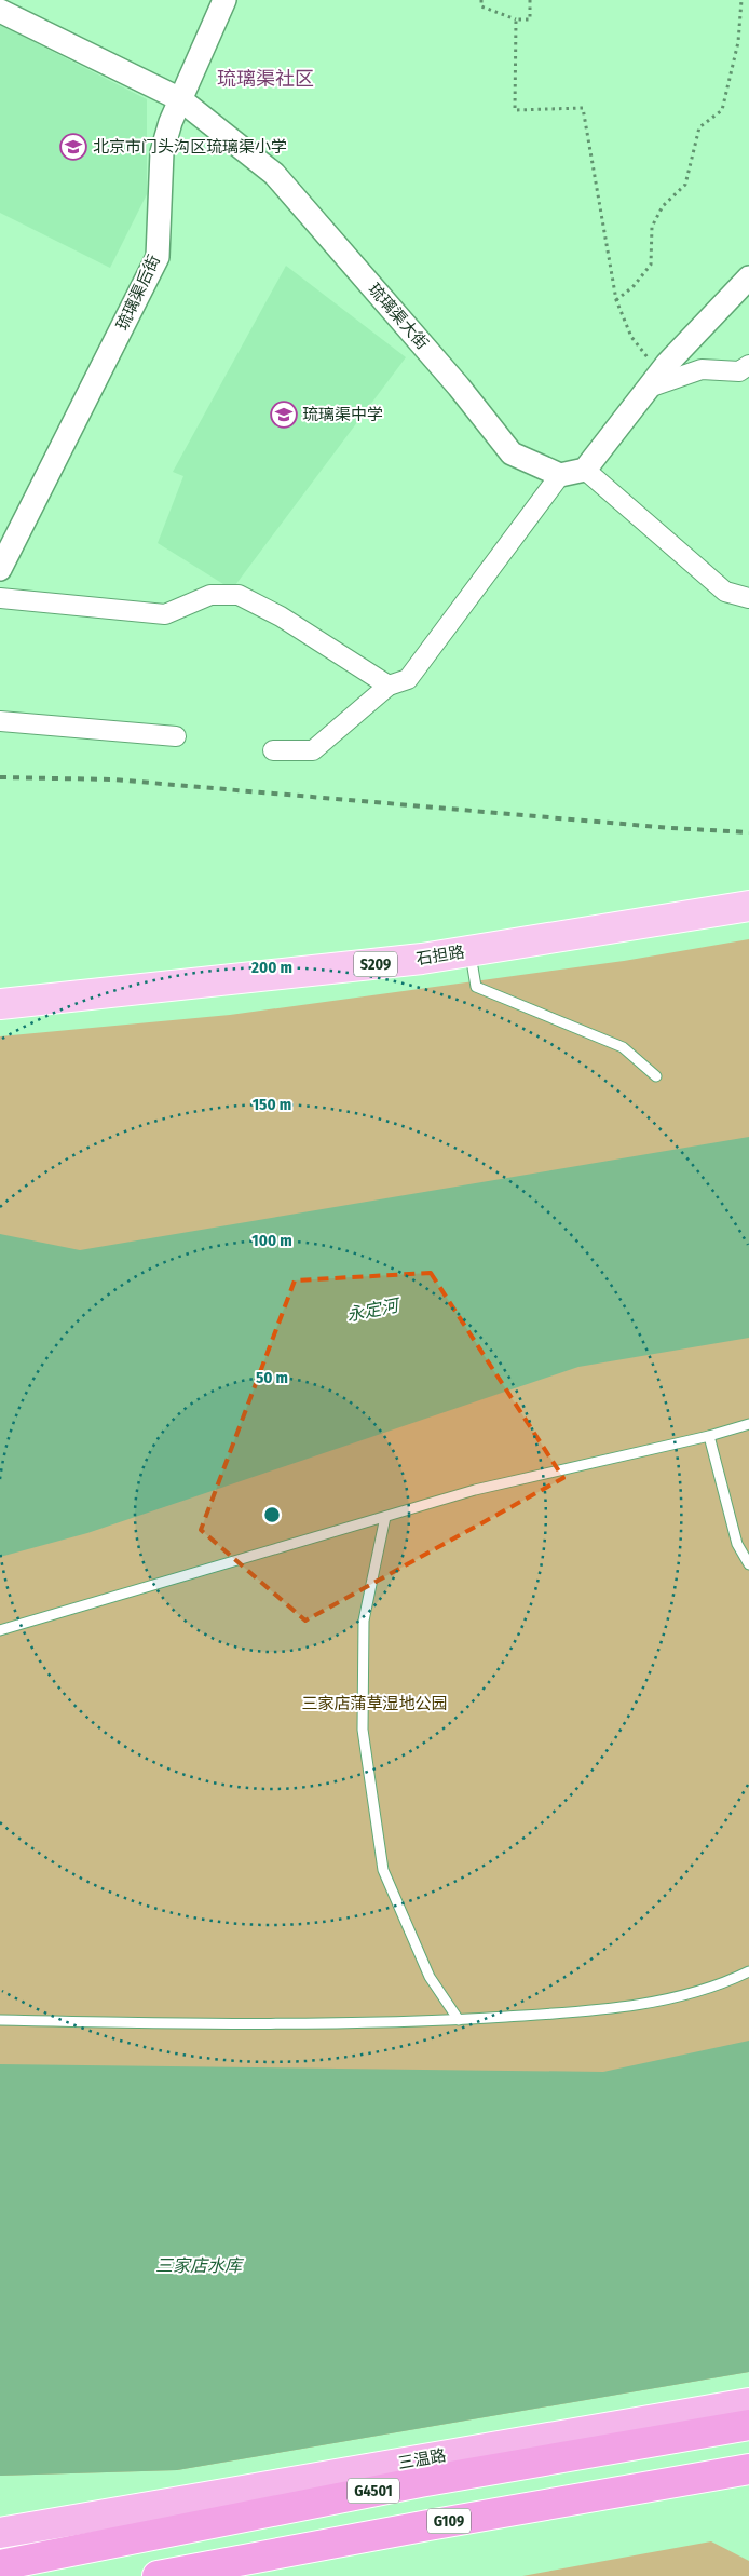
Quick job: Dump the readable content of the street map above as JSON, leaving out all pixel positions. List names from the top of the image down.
{
  "streets": {
    "highway": ["三温路", "G4501", "G109"],
    "main road": ["石担路", "S209"],
    "street": ["琉璃渠后街", "琉璃渠大街"]
  },
  "crossings": [
    ["琉璃渠后街", "琉璃渠大街"]
  ],
  "districts": ["琉璃渠社区"],
  "water": ["永定河", "三家店水库"],
  "parks": ["三家店蒲草湿地公园"],
  "places": {
    "school or university": ["北京市门头沟区琉璃渠小学", "琉璃渠中学"]
  },
  "rings": [
    "200 m",
    "150 m",
    "100 m",
    "50 m"
  ]
}
